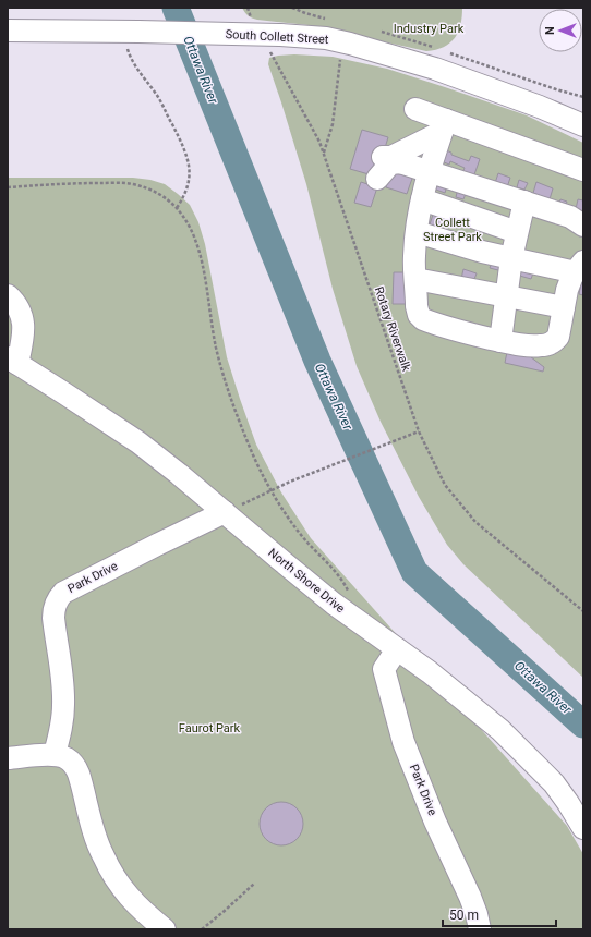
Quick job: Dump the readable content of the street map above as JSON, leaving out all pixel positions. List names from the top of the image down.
{
  "streets": {
    "street": ["South Collett Street", "Park Drive", "North Shore Drive"],
    "path": ["Rotary Riverwalk"]
  },
  "crossings": [
    ["South Collett Street", "Rotary Riverwalk"],
    ["Park Drive", "North Shore Drive"]
  ],
  "water": ["Ottawa River"],
  "parks": ["Industry Park", "Collett Street Park", "Faurot Park"],
  "scale_bar": "50 m",
  "north": "left"
}
